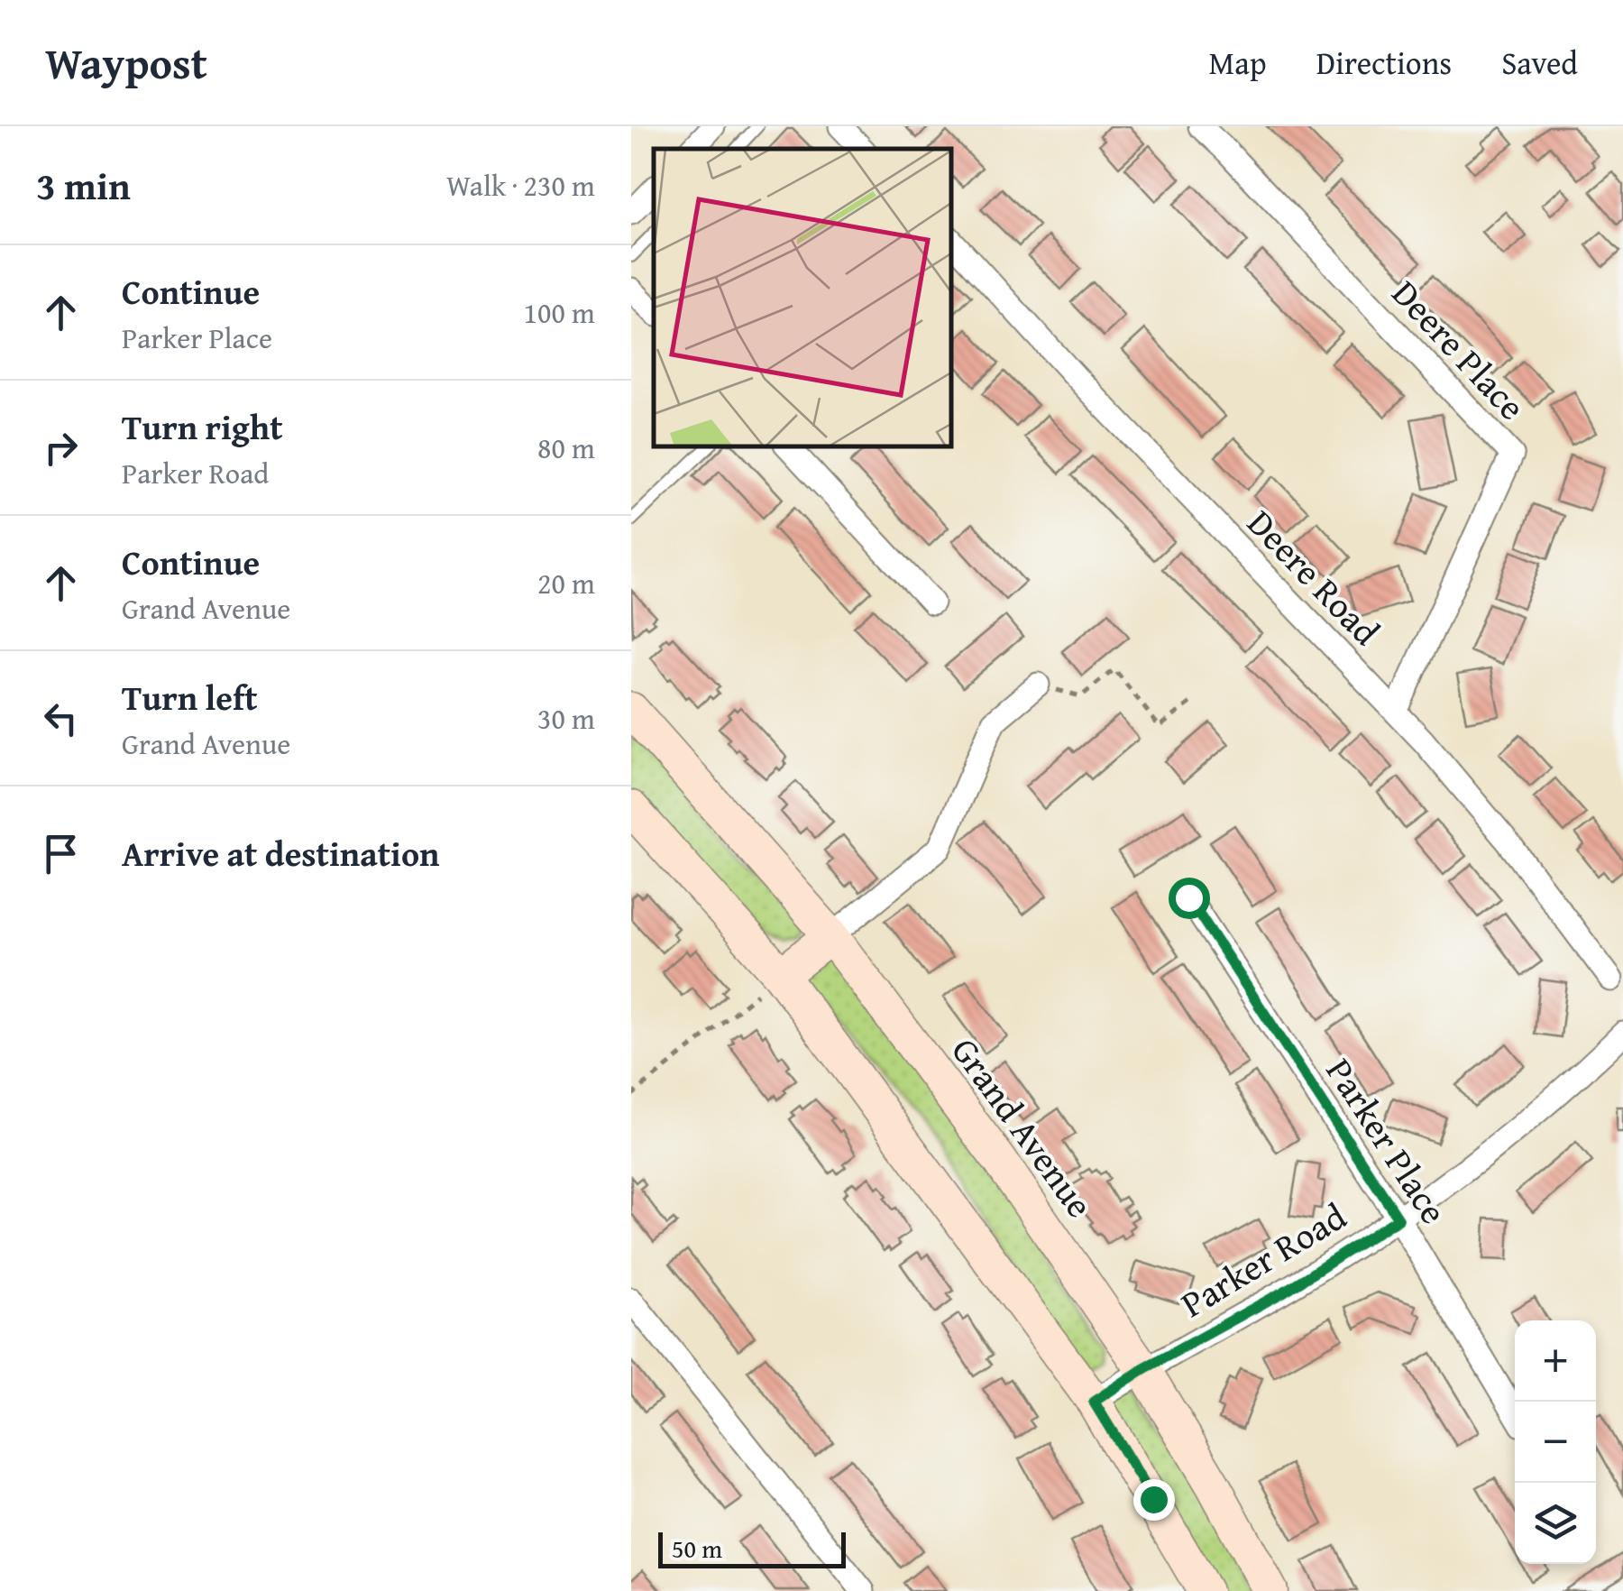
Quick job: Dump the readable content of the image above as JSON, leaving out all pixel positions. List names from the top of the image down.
{
  "streets": {
    "street": [
      "Deere Place",
      "Deere Road",
      "Grand Avenue",
      "Parker Place",
      "Parker Road"
    ]
  },
  "crossings": [
    ["Deere Place", "Deere Road"],
    ["Grand Avenue", "Parker Road"],
    ["Parker Place", "Parker Road"]
  ],
  "scale_bar": "50 m",
  "page": {
    "header": "Waypost",
    "nav": ["Map", "Directions", "Saved"],
    "heading": ["3 min", "Walk · 230 m"],
    "list": [
      ["Continue", "Parker Place", "100 m"],
      ["Turn right", "Parker Road", "80 m"],
      ["Continue", "Grand Avenue", "20 m"],
      ["Turn left", "Grand Avenue", "30 m"],
      "Arrive at destination"
    ],
    "map_buttons": ["+", "−"],
    "scale": "50 m"
  }
}
